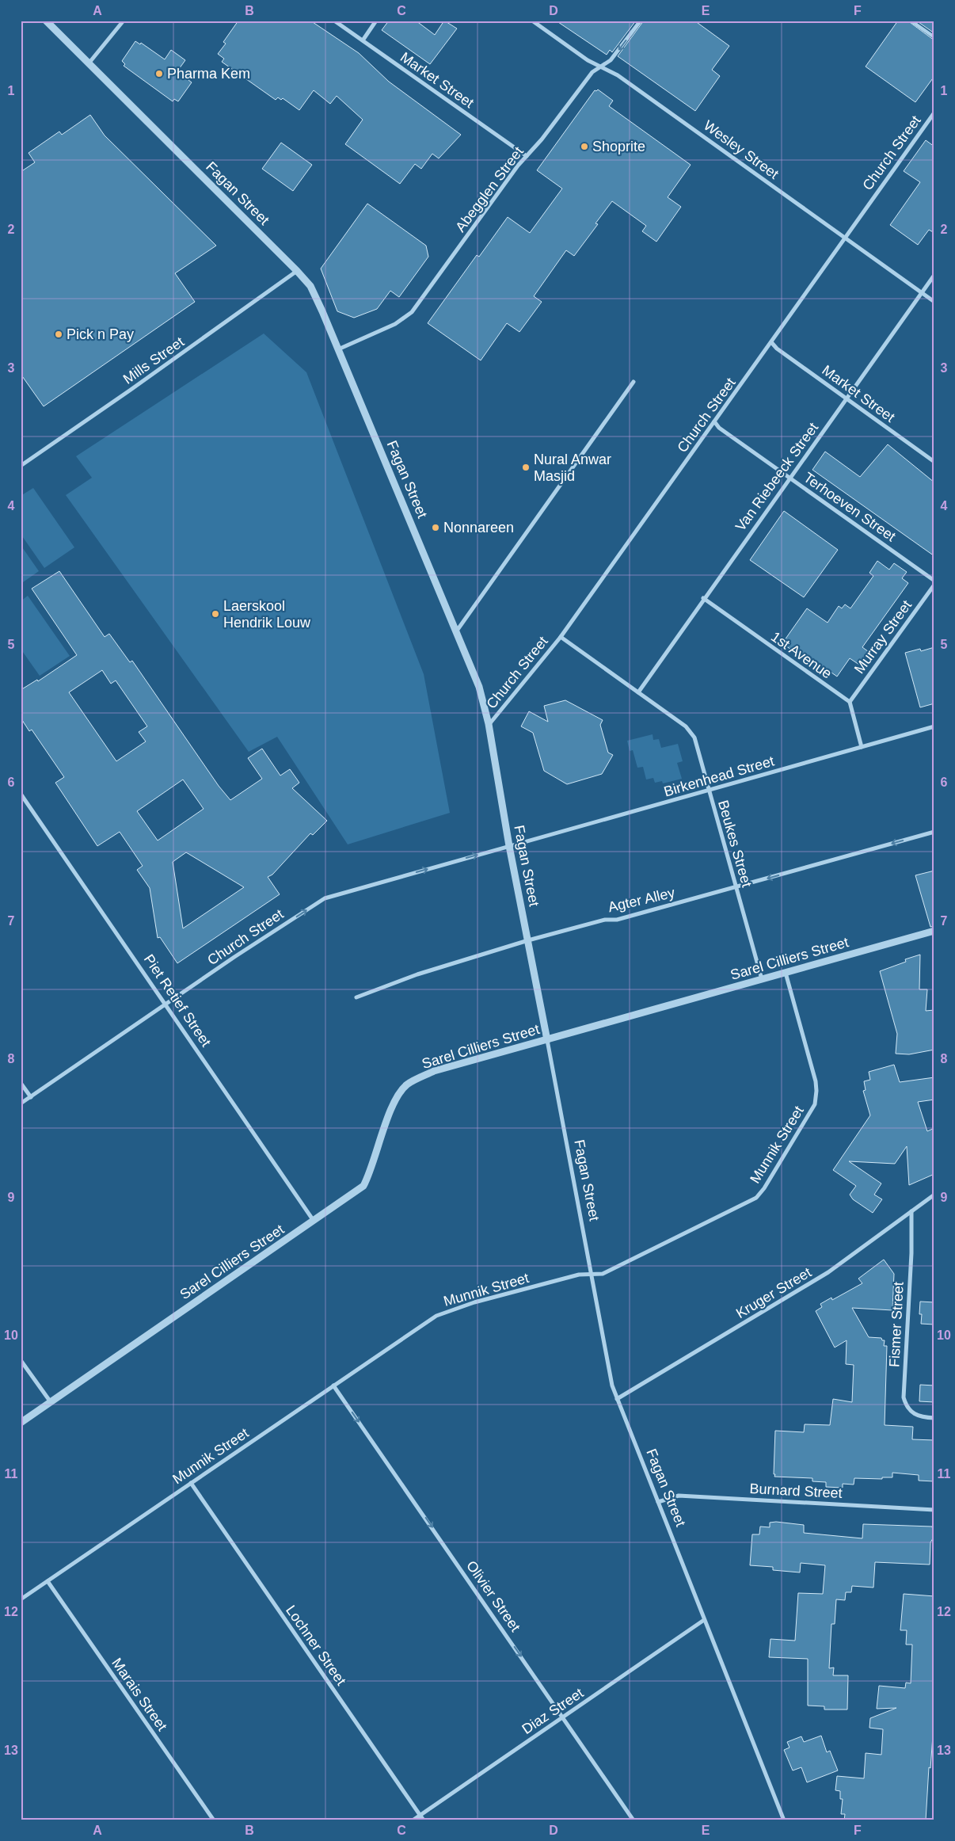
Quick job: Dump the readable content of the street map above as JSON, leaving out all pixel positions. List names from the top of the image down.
{
  "streets": {
    "street": [
      "Market Street",
      "Wesley Street",
      "Church Street",
      "Abegglen Street",
      "Fagan Street",
      "Mills Street",
      "Van Riebeeck Street",
      "Terhoeven Street",
      "Murray Street",
      "1st Avenue",
      "Birkenhead Street",
      "Beukes Street",
      "Agter Alley",
      "Sarel Cilliers Street",
      "Piet Retief Street",
      "Munnik Street",
      "Kruger Street",
      "Fismer Street",
      "Burnard Street",
      "Olivier Street",
      "Lochner Street",
      "Marais Street",
      "Diaz Street"
    ]
  },
  "crossings": [
    ["Market Street", "Church Street"],
    ["Market Street", "Abegglen Street"],
    ["Market Street", "Van Riebeeck Street"],
    ["Wesley Street", "Church Street"],
    ["Wesley Street", "Abegglen Street"],
    ["Wesley Street", "Van Riebeeck Street"],
    ["Church Street", "Fagan Street"],
    ["Church Street", "Terhoeven Street"],
    ["Church Street", "Birkenhead Street"],
    ["Church Street", "Beukes Street"],
    ["Church Street", "Piet Retief Street"],
    ["Abegglen Street", "Fagan Street"],
    ["Fagan Street", "Mills Street"],
    ["Fagan Street", "Birkenhead Street"],
    ["Fagan Street", "Agter Alley"],
    ["Fagan Street", "Sarel Cilliers Street"],
    ["Fagan Street", "Munnik Street"],
    ["Fagan Street", "Kruger Street"],
    ["Fagan Street", "Burnard Street"],
    ["Fagan Street", "Diaz Street"],
    ["Van Riebeeck Street", "Terhoeven Street"],
    ["Van Riebeeck Street", "1st Avenue"],
    ["Van Riebeeck Street", "Beukes Street"],
    ["Murray Street", "1st Avenue"],
    ["Birkenhead Street", "Beukes Street"],
    ["Beukes Street", "Agter Alley"],
    ["Beukes Street", "Sarel Cilliers Street"],
    ["Sarel Cilliers Street", "Piet Retief Street"],
    ["Sarel Cilliers Street", "Munnik Street"],
    ["Munnik Street", "Olivier Street"],
    ["Munnik Street", "Lochner Street"],
    ["Munnik Street", "Marais Street"],
    ["Kruger Street", "Fismer Street"],
    ["Olivier Street", "Diaz Street"],
    ["Lochner Street", "Diaz Street"]
  ],
  "one_way": ["Olivier Street"],
  "places": [
    "Pharma Kem",
    "Shoprite",
    "Pick n Pay",
    "Nural Anwar Masjid",
    "Nonnareen",
    "Laerskool Hendrik Louw"
  ],
  "grid": {
    "columns": [
      "A",
      "B",
      "C",
      "D",
      "E",
      "F"
    ],
    "rows": [
      "1",
      "2",
      "3",
      "4",
      "5",
      "6",
      "7",
      "8",
      "9",
      "10",
      "11",
      "12",
      "13"
    ]
  }
}
